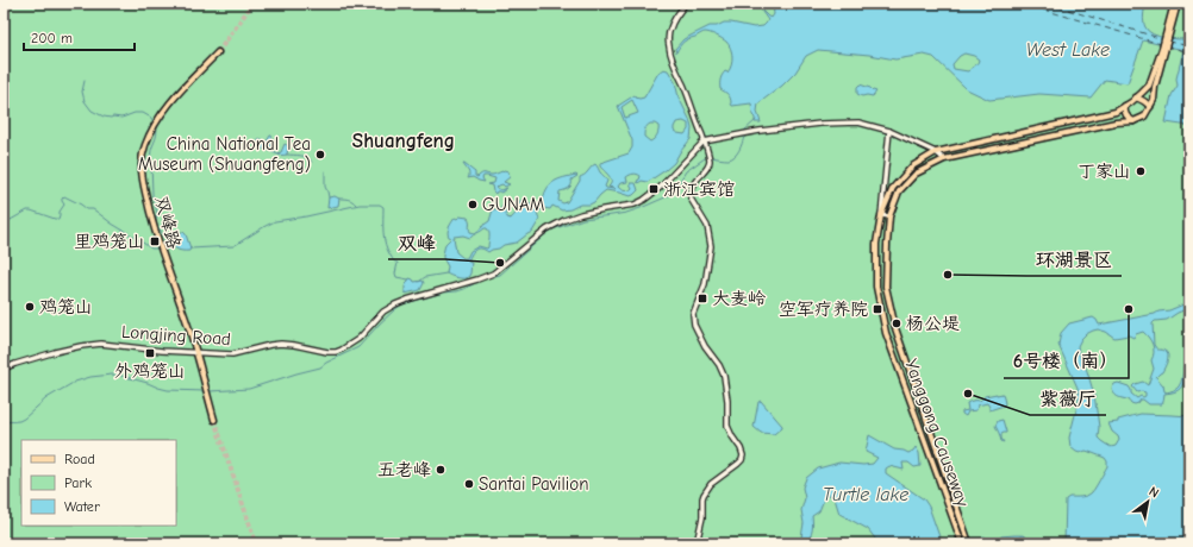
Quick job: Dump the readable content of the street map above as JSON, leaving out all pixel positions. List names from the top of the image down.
{
  "streets": {
    "main road": ["双峰路", "Yanggong Causeway"],
    "street": ["Longjing Road"]
  },
  "crossings": [
    ["双峰路", "Longjing Road"]
  ],
  "districts": ["Shuangfeng"],
  "water": ["West Lake", "Turtle lake"],
  "places": {
    "other": [
      "China National Tea Museum (Shuangfeng)",
      "丁家山",
      "GUNAM",
      "双峰",
      "环湖景区",
      "鸡笼山",
      "6号楼（南）",
      "杨公堤",
      "紫薇厅",
      "五老峰",
      "Santai Pavilion"
    ],
    "transit": [
      "浙江宾馆",
      "里鸡笼山",
      "大麦岭",
      "空军疗养院",
      "外鸡笼山"
    ]
  },
  "legend": ["Road", "Park", "Water"],
  "scale_bar": "200 m",
  "north": "top right"
}
